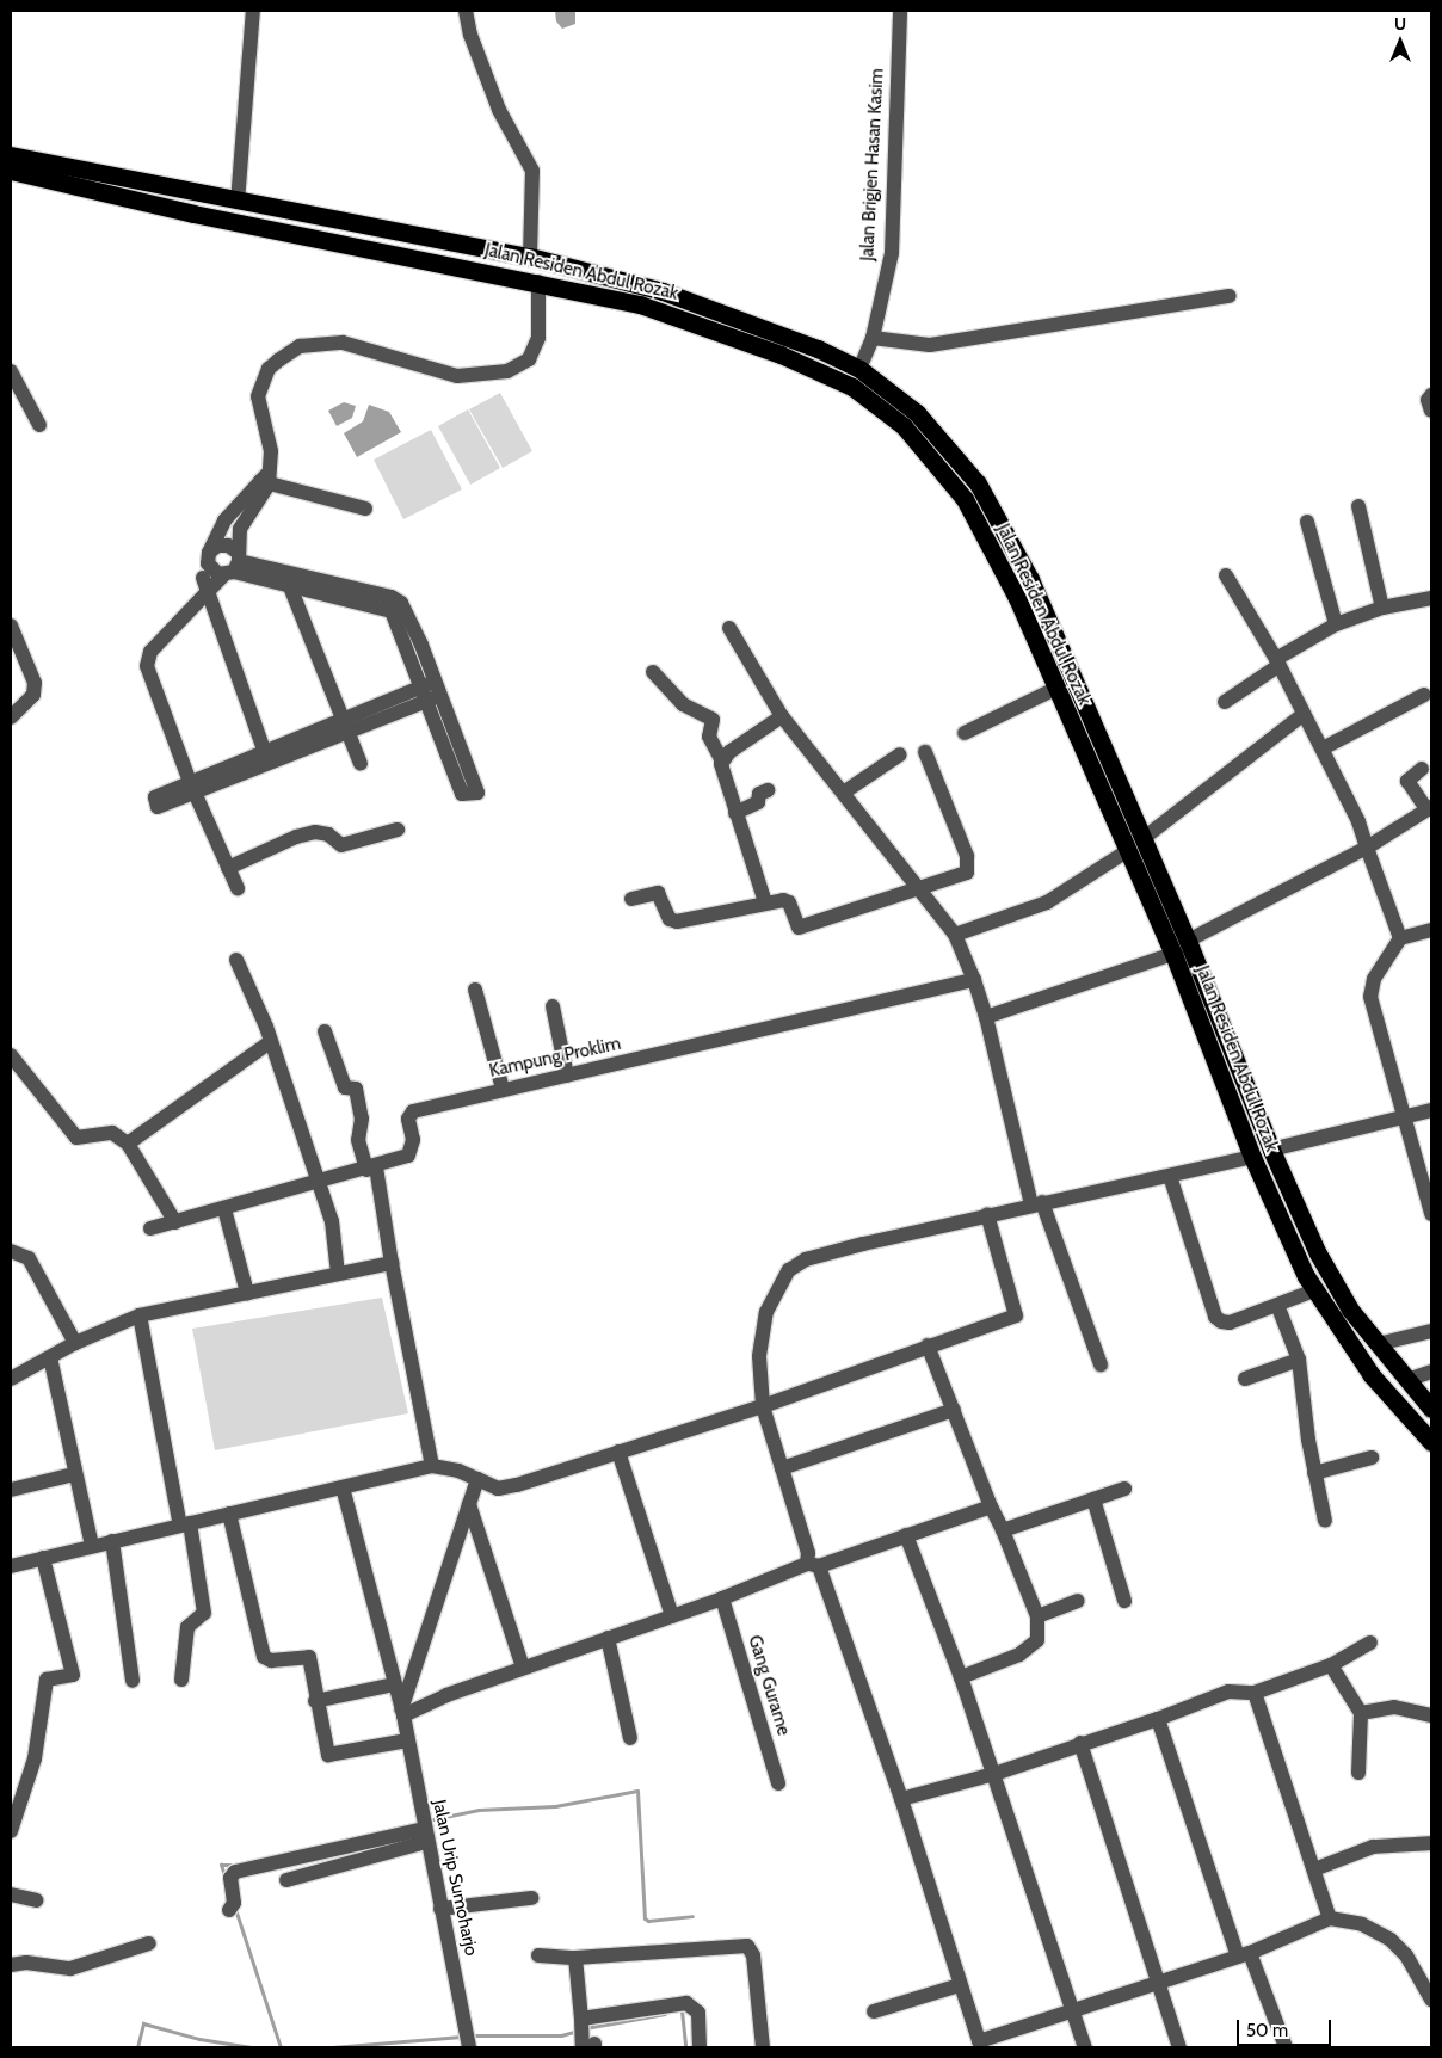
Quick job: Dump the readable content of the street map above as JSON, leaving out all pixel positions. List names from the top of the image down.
{
  "streets": {
    "highway": ["Jalan Brigjen Hasan Kasim", "Jalan Residen Abdul Rozak"],
    "street": ["Kampung Proklim", "Gang Gurame", "Jalan Urip Sumoharjo"]
  },
  "crossings": [
    ["Jalan Brigjen Hasan Kasim", "Jalan Residen Abdul Rozak"]
  ],
  "scale_bar": "50 m",
  "north": "top"
}
